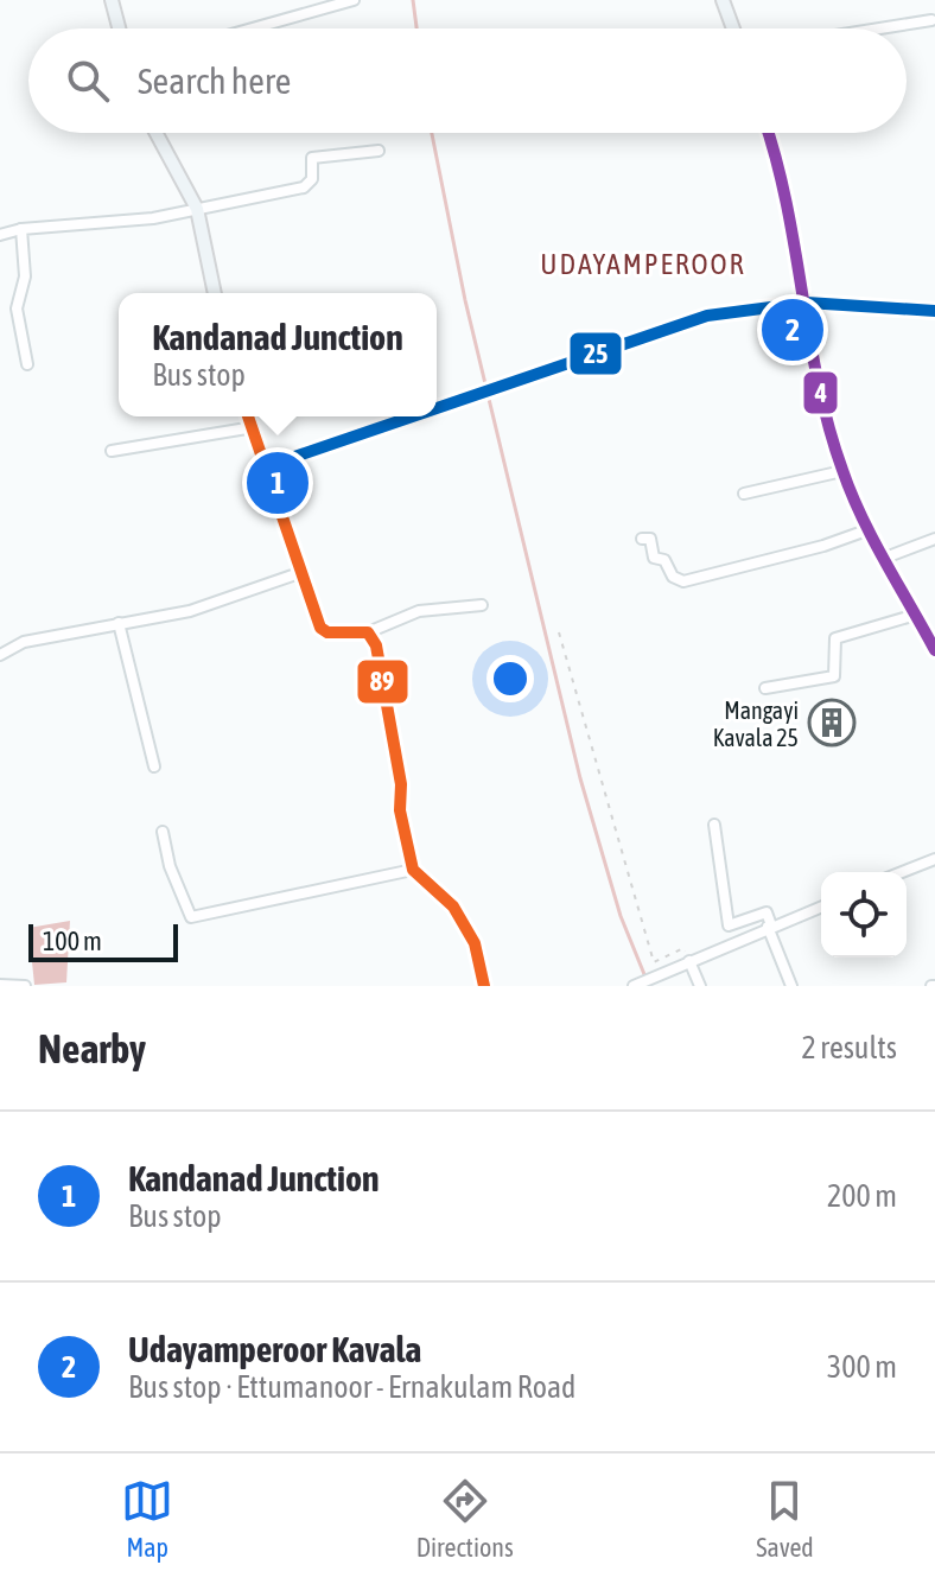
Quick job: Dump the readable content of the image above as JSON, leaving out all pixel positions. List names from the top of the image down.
{
  "districts": ["UDAYAMPEROOR"],
  "places": {
    "building": ["Mangayi Kavala 25"]
  },
  "lines": ["transit line 4", "transit line 25", "transit line 89"],
  "scale_bar": "100 m",
  "page": {
    "search": "Search here",
    "popup": ["Kandanad Junction", "Bus stop"],
    "pins": ["2", "1"],
    "scale": "100 m",
    "heading": ["Nearby", "2 results"],
    "list": [
      {
        "mark": "1",
        "name": "Kandanad Junction",
        "note": "Bus stop",
        "value": "200 m"
      },
      {
        "mark": "2",
        "name": "Udayamperoor Kavala",
        "note": "Bus stop · Ettumanoor - Ernakulam Road",
        "value": "300 m"
      }
    ],
    "nav": ["Map", "Directions", "Saved"]
  }
}
